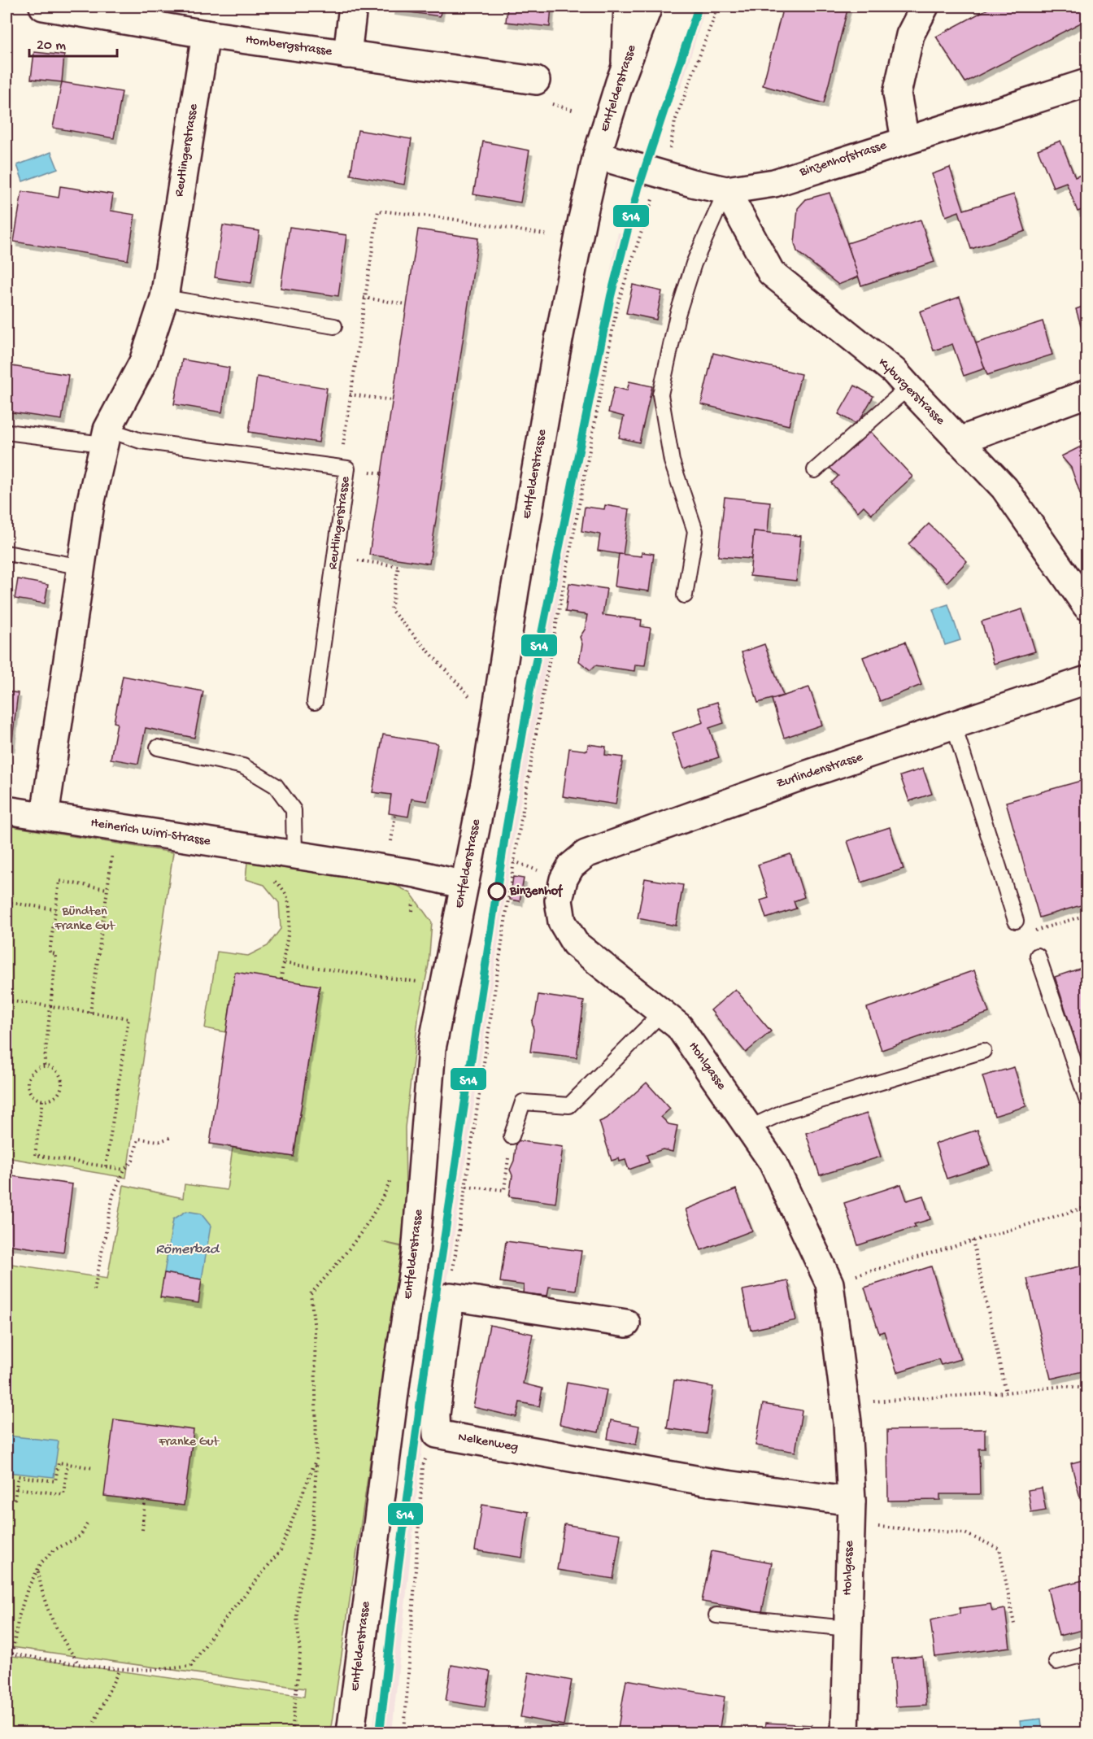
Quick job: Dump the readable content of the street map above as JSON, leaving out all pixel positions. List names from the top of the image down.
{
  "streets": {
    "street": [
      "Hombergstrasse",
      "Entfelderstrasse",
      "Reutlingerstrasse",
      "Binzenhofstrasse",
      "Kyburgerstrasse",
      "Zurlindenstrasse",
      "Heinerich Wirri-Strasse",
      "Hohlgasse",
      "Nelkenweg"
    ]
  },
  "crossings": [
    ["Hombergstrasse", "Reutlingerstrasse"],
    ["Entfelderstrasse", "Binzenhofstrasse"],
    ["Entfelderstrasse", "Heinerich Wirri-Strasse"],
    ["Reutlingerstrasse", "Heinerich Wirri-Strasse"],
    ["Binzenhofstrasse", "Kyburgerstrasse"],
    ["Zurlindenstrasse", "Hohlgasse"],
    ["Hohlgasse", "Nelkenweg"]
  ],
  "water": ["Römerbad"],
  "parks": ["Bündten Franke Gut", "Franke Gut"],
  "places": ["Binzenhof"],
  "lines": ["transit line S14"],
  "scale_bar": "20 m"
}
